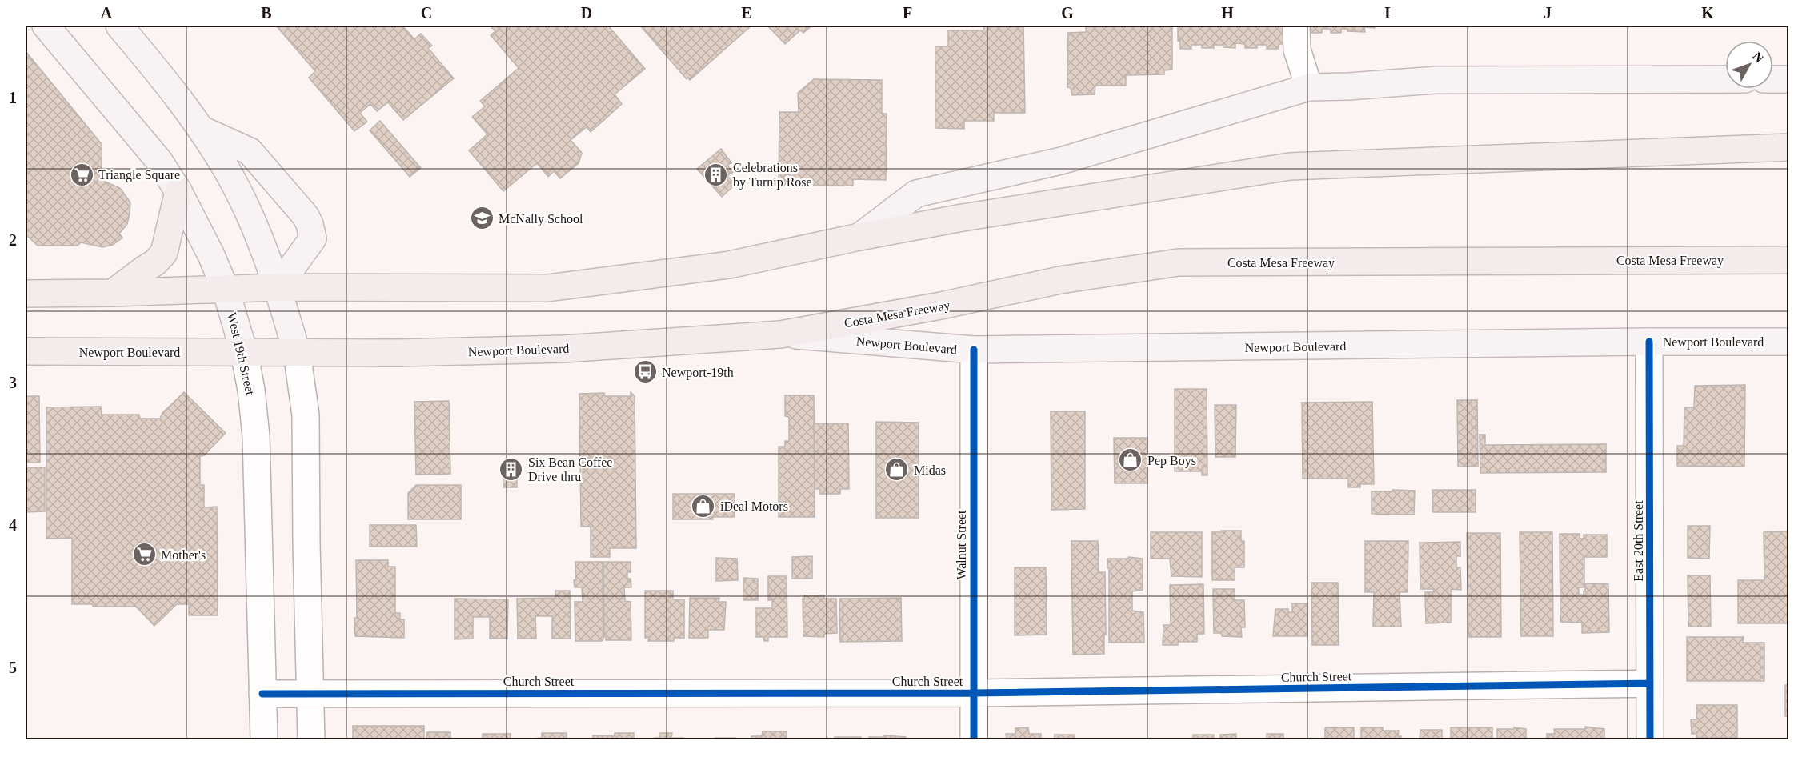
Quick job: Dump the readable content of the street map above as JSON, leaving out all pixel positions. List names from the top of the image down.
{
  "streets": {
    "highway": ["Costa Mesa Freeway", "Newport Boulevard"],
    "main road": ["West 19th Street"],
    "street": ["East 20th Street", "Walnut Street", "Church Street"]
  },
  "crossings": [
    ["Costa Mesa Freeway", "Newport Boulevard"],
    ["Newport Boulevard", "West 19th Street"],
    ["Newport Boulevard", "East 20th Street"],
    ["Newport Boulevard", "Walnut Street"],
    ["West 19th Street", "Church Street"],
    ["East 20th Street", "Church Street"],
    ["Walnut Street", "Church Street"]
  ],
  "places": {
    "supermarket": ["Triangle Square", "Mother's"],
    "building": ["Celebrations by Turnip Rose", "Six Bean Coffee Drive thru"],
    "school or university": ["McNally School"],
    "bus stop": ["Newport-19th"],
    "shop": ["Pep Boys", "Midas", "iDeal Motors"]
  },
  "north": "top right",
  "grid": {
    "columns": [
      "A",
      "B",
      "C",
      "D",
      "E",
      "F",
      "G",
      "H",
      "I",
      "J",
      "K"
    ],
    "rows": [
      "1",
      "2",
      "3",
      "4",
      "5"
    ]
  }
}
